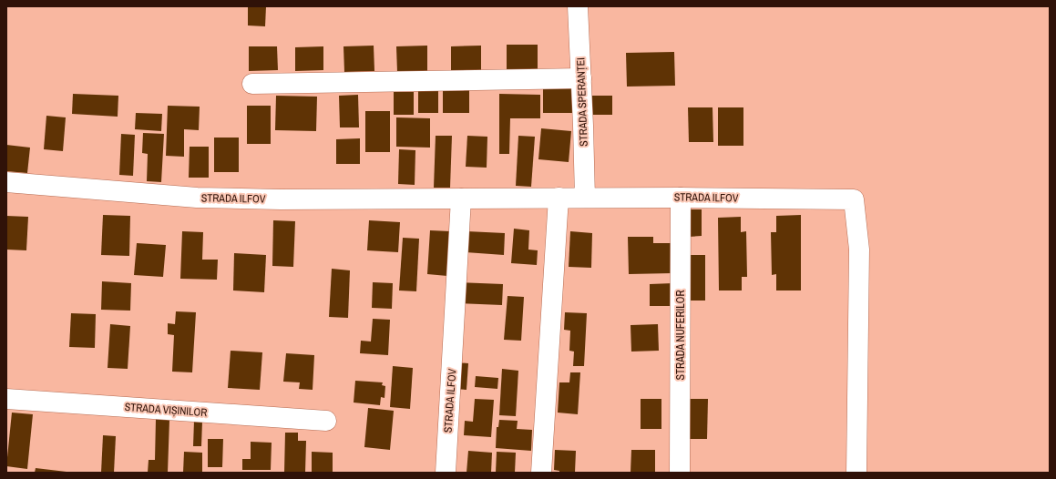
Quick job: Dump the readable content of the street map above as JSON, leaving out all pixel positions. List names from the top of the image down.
{
  "streets": {
    "street": [
      "STRADA SPERANȚEI",
      "STRADA ILFOV",
      "STRADA NUFERILOR",
      "STRADA VIȘINILOR"
    ]
  },
  "crossings": [
    ["STRADA SPERANȚEI", "STRADA ILFOV"],
    ["STRADA ILFOV", "STRADA NUFERILOR"]
  ]
}
